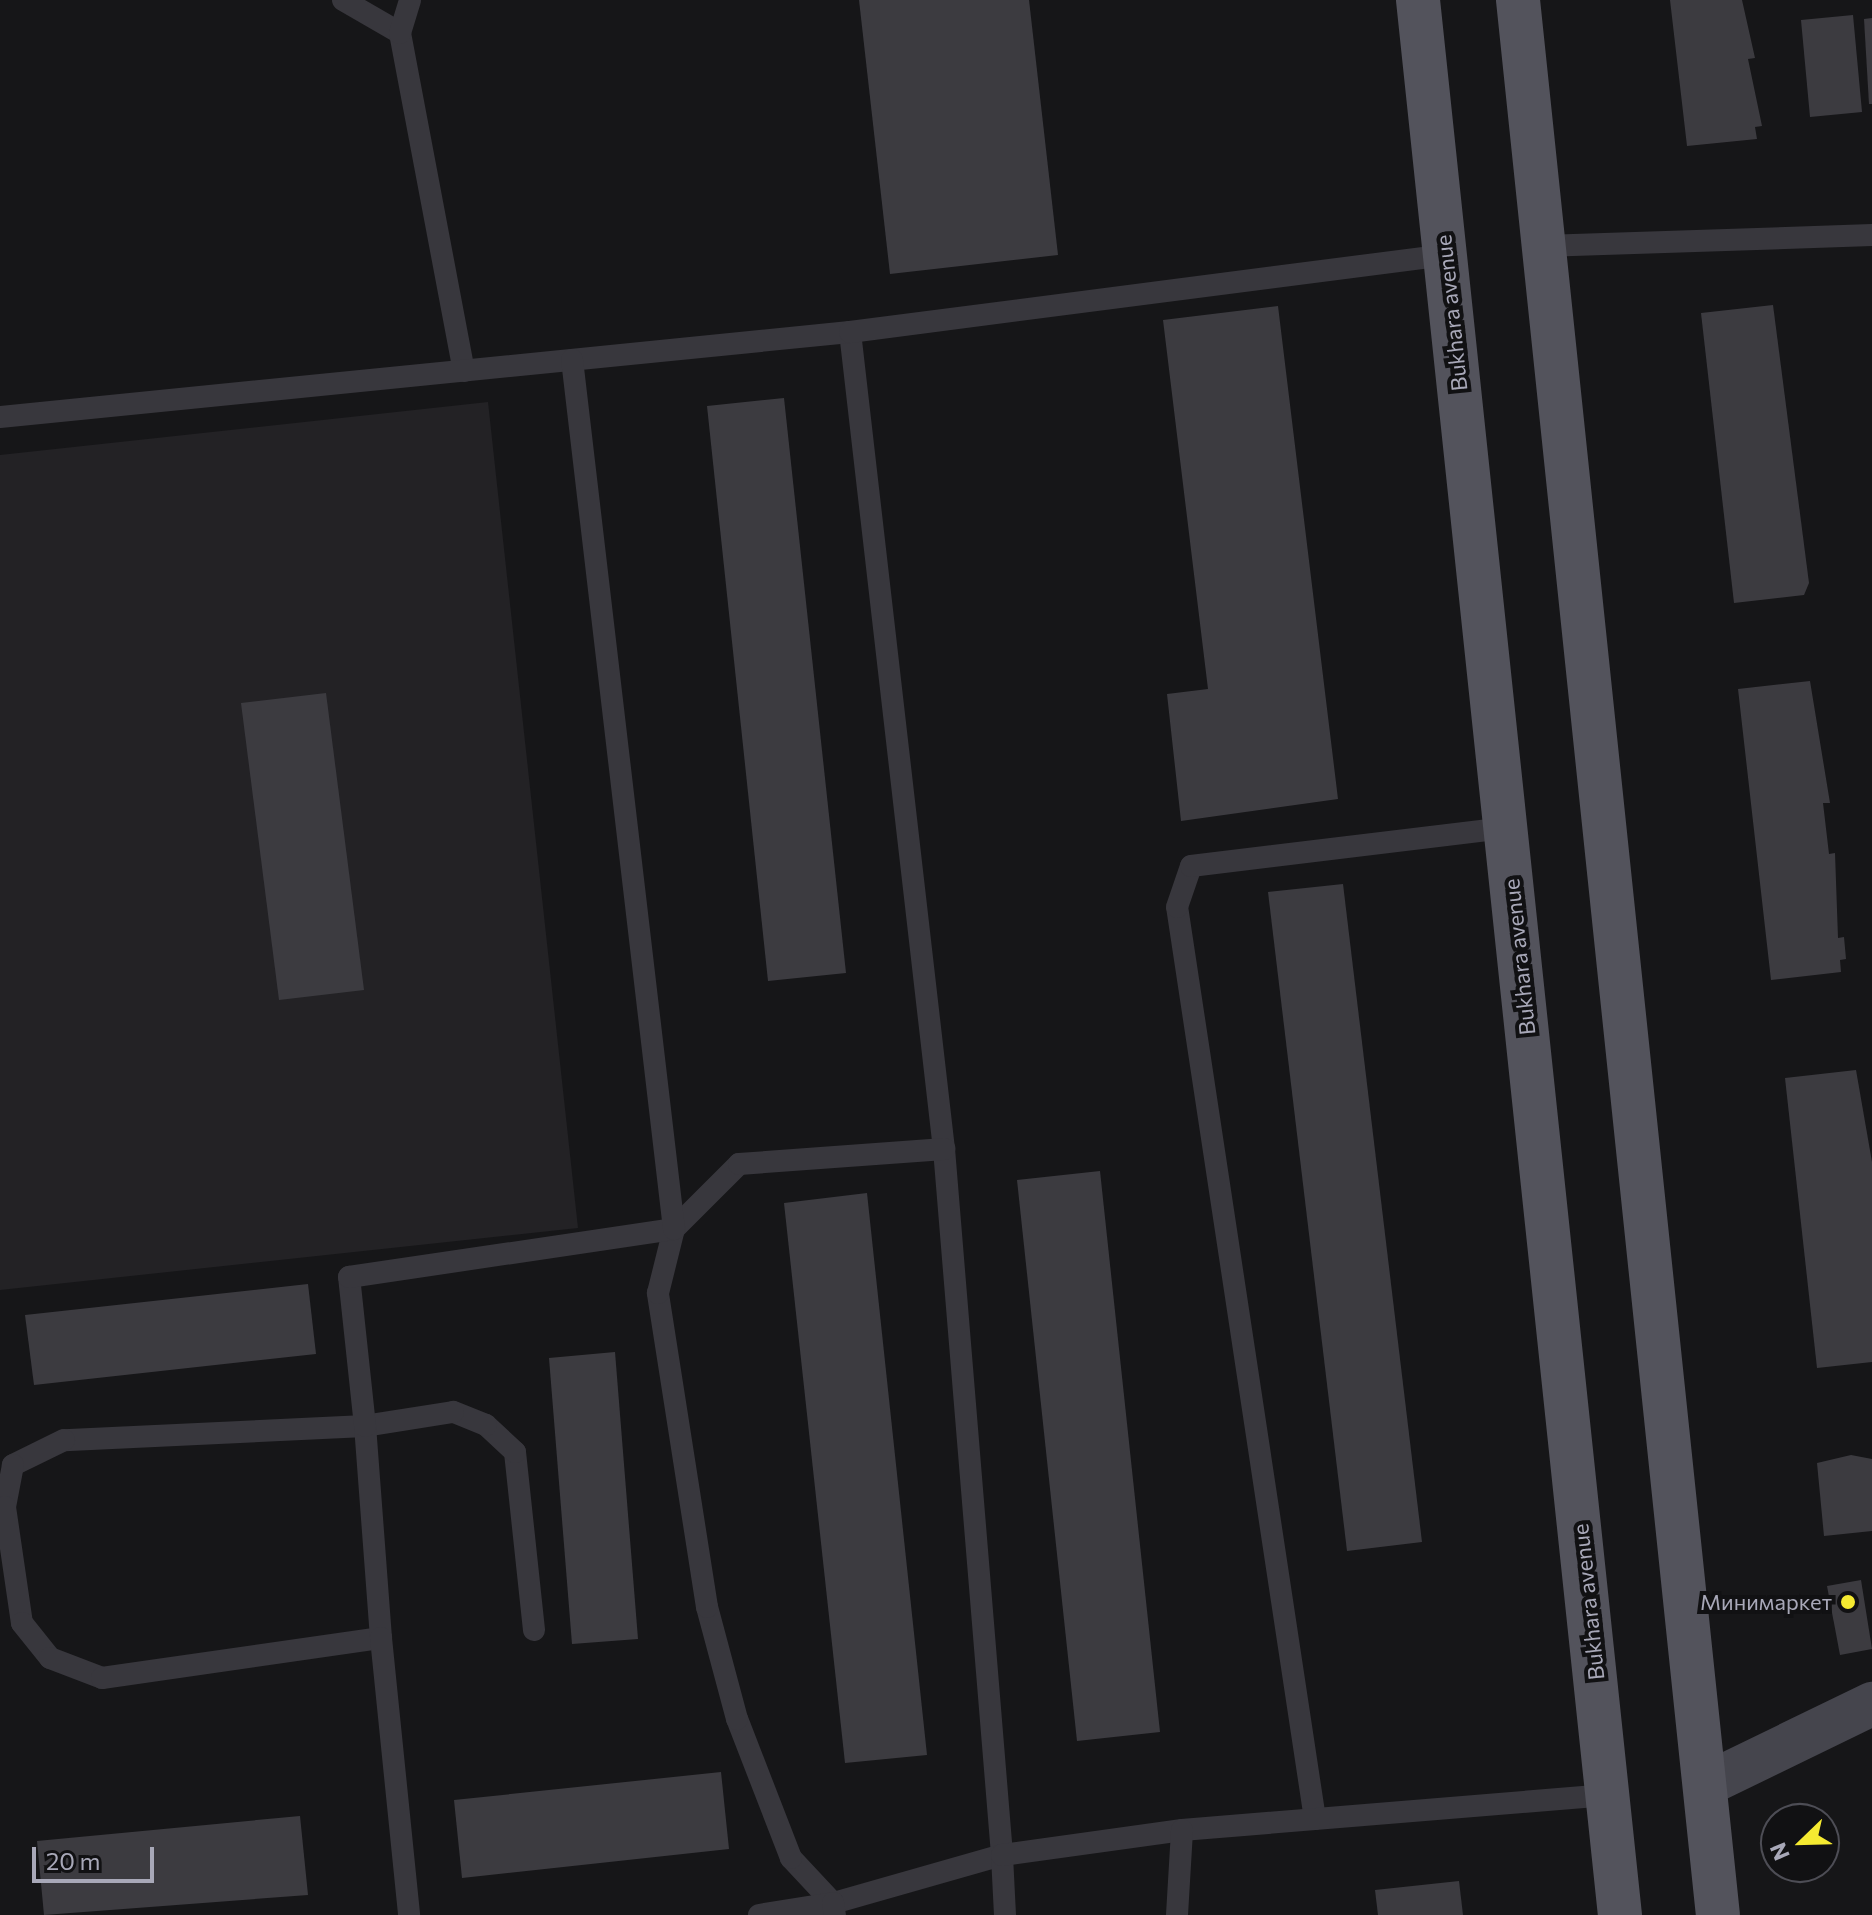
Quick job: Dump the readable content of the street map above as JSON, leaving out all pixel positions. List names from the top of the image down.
{
  "streets": {
    "main road": ["Bukhara avenue"]
  },
  "places": ["Минимаркет"],
  "scale_bar": "20 m",
  "north": "bottom left"
}
